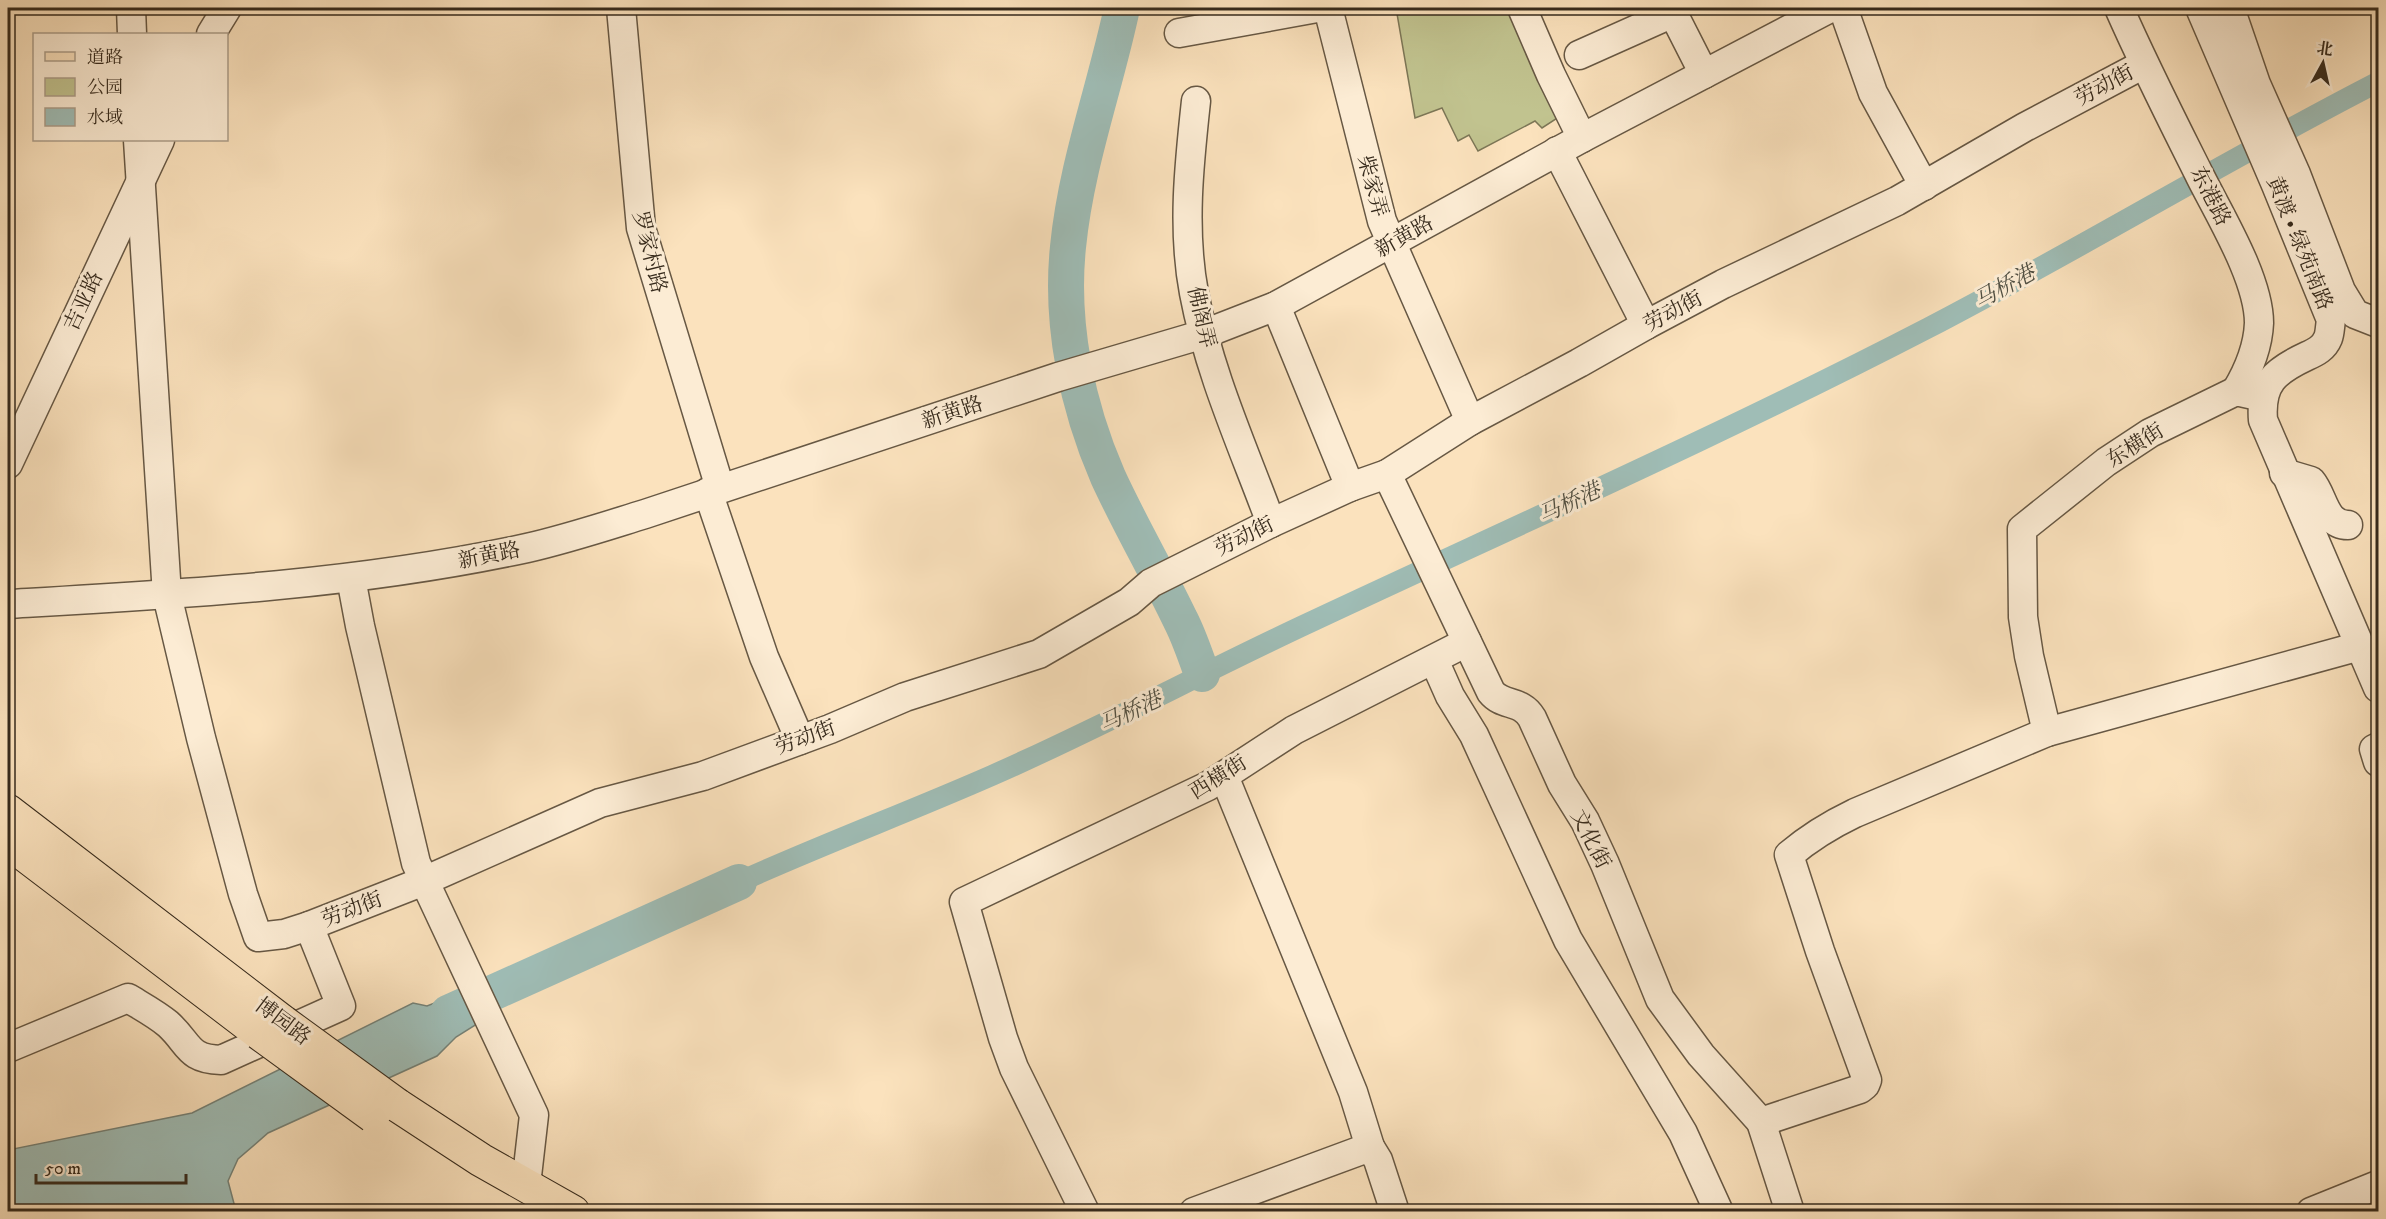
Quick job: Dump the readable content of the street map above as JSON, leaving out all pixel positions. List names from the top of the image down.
{
  "streets": {
    "main road": ["博园路"],
    "street": [
      "劳动街",
      "柴家弄",
      "东港路",
      "新黄路",
      "黄渡 • 绿苑南路",
      "罗家村路",
      "吉亚路",
      "佛阁弄",
      "东横街",
      "西横街",
      "文化街"
    ]
  },
  "crossings": [
    ["劳动街", "柴家弄"],
    ["劳动街", "东港路"],
    ["劳动街", "新黄路"],
    ["劳动街", "罗家村路"],
    ["劳动街", "佛阁弄"],
    ["劳动街", "文化街"],
    ["柴家弄", "新黄路"],
    ["东港路", "黄渡 • 绿苑南路"],
    ["东港路", "东横街"],
    ["新黄路", "罗家村路"],
    ["新黄路", "佛阁弄"],
    ["黄渡 • 绿苑南路", "东横街"],
    ["西横街", "文化街"]
  ],
  "water": ["马桥港"],
  "legend": ["道路", "公园", "水域"],
  "scale_bar": "50 m",
  "north": "top"
}
